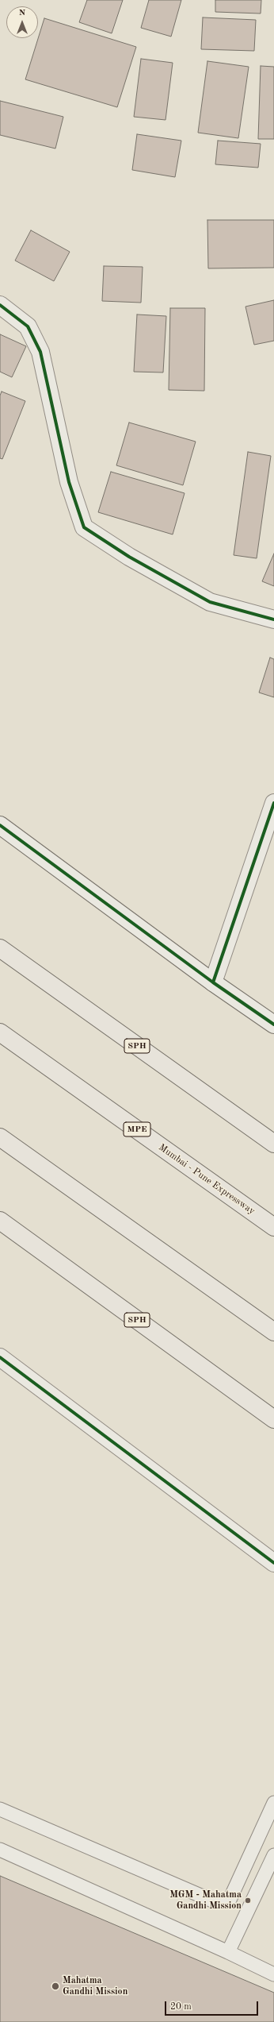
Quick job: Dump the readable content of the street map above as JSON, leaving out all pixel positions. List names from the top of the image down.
{
  "streets": {
    "highway": ["SPH", "MPE", "Mumbai - Pune Expressway"]
  },
  "places": ["MGM - Mahatma Gandhi Mission", "Mahatma Gandhi Mission"],
  "scale_bar": "20 m",
  "north": "top"
}
